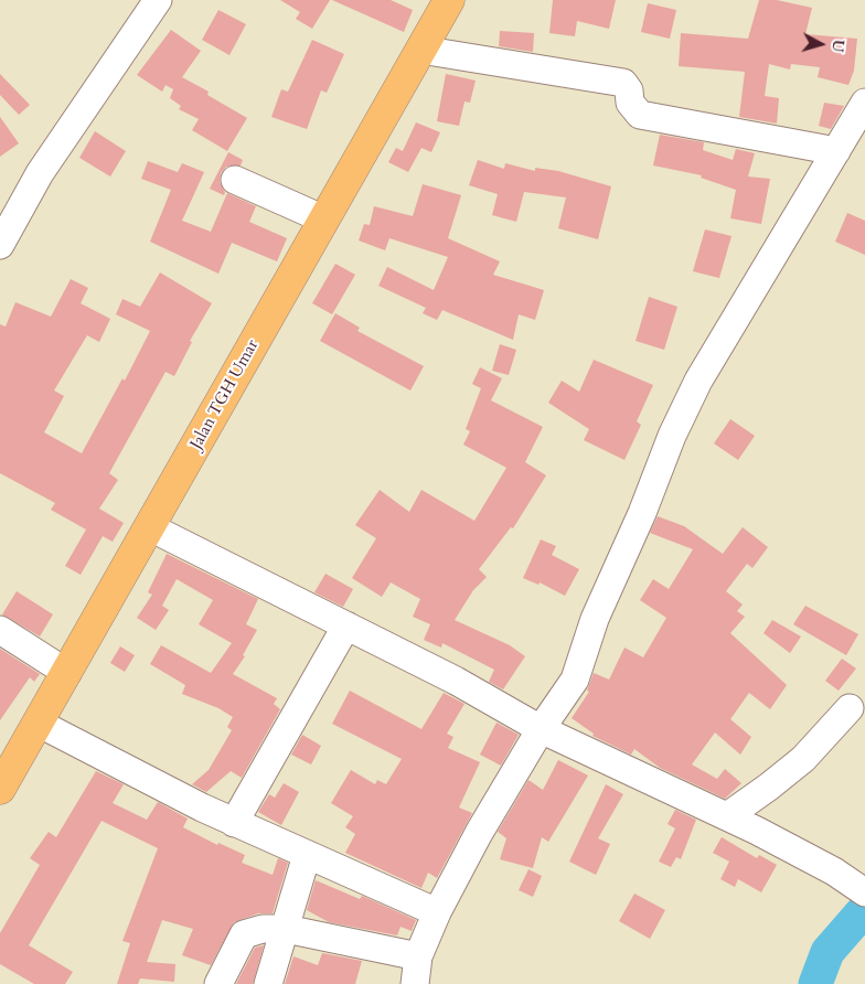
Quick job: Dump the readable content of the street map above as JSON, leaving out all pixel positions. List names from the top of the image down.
{
  "streets": {
    "main road": ["Jalan TGH Umar"]
  },
  "north": "right"
}
